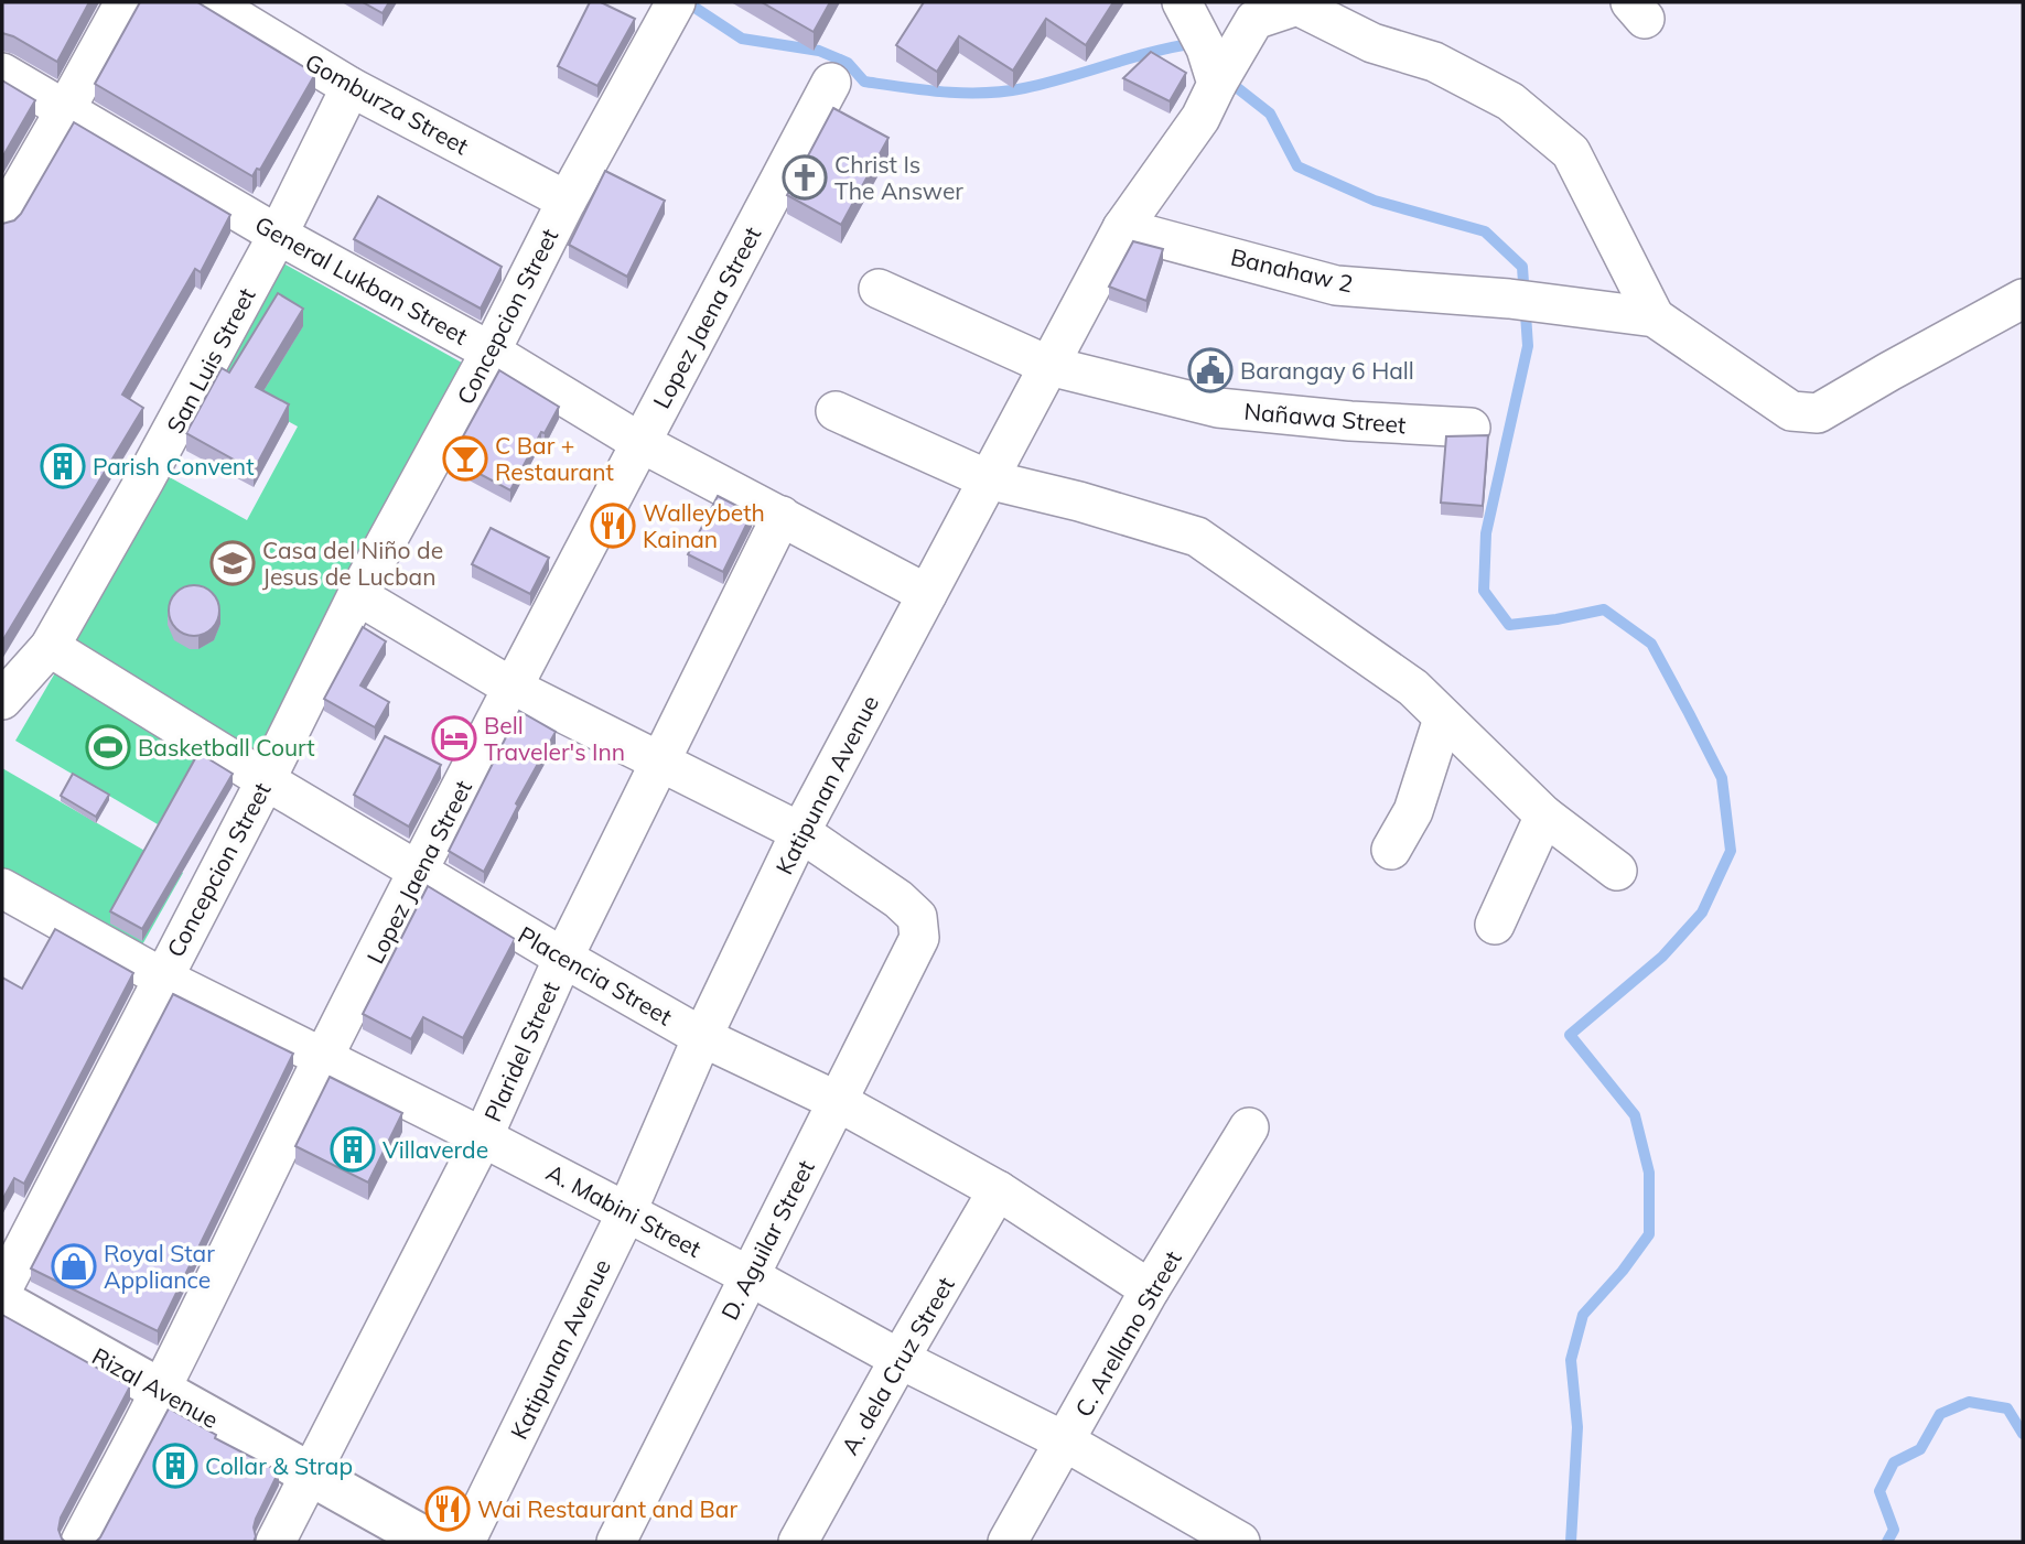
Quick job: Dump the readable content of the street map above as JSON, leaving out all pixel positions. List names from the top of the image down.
{
  "streets": {
    "main road": ["Rizal Avenue"],
    "street": [
      "Gomburza Street",
      "Banahaw 2",
      "General Lukban Street",
      "Concepcion Street",
      "Lopez Jaena Street",
      "San Luis Street",
      "Nañawa Street",
      "Katipunan Avenue",
      "Placencia Street",
      "Plaridel Street",
      "A. Mabini Street",
      "D. Aguilar Street",
      "C. Arellano Street",
      "A. dela Cruz Street"
    ]
  },
  "crossings": [
    ["Gomburza Street", "Concepcion Street"],
    ["Gomburza Street", "San Luis Street"],
    ["Banahaw 2", "Katipunan Avenue"],
    ["General Lukban Street", "Concepcion Street"],
    ["General Lukban Street", "Lopez Jaena Street"],
    ["General Lukban Street", "San Luis Street"],
    ["General Lukban Street", "Katipunan Avenue"],
    ["General Lukban Street", "Plaridel Street"],
    ["Concepcion Street", "Placencia Street"],
    ["Concepcion Street", "A. Mabini Street"],
    ["Lopez Jaena Street", "Placencia Street"],
    ["Lopez Jaena Street", "A. Mabini Street"],
    ["Lopez Jaena Street", "Rizal Avenue"],
    ["San Luis Street", "Placencia Street"],
    ["Nañawa Street", "Katipunan Avenue"],
    ["Katipunan Avenue", "Placencia Street"],
    ["Katipunan Avenue", "A. Mabini Street"],
    ["Katipunan Avenue", "D. Aguilar Street"],
    ["Placencia Street", "Plaridel Street"],
    ["Placencia Street", "D. Aguilar Street"],
    ["Placencia Street", "C. Arellano Street"],
    ["Placencia Street", "A. dela Cruz Street"],
    ["Plaridel Street", "A. Mabini Street"],
    ["Plaridel Street", "Rizal Avenue"],
    ["A. Mabini Street", "D. Aguilar Street"],
    ["A. Mabini Street", "C. Arellano Street"],
    ["A. Mabini Street", "A. dela Cruz Street"]
  ],
  "places": {
    "church": ["Christ Is The Answer"],
    "public building": ["Barangay 6 Hall"],
    "bar": ["C Bar + Restaurant"],
    "building": ["Parish Convent", "Villaverde", "Collar & Strap"],
    "restaurant": ["Walleybeth Kainan", "Wai Restaurant and Bar"],
    "school or university": ["Casa del Niño de Jesus de Lucban"],
    "hotel": ["Bell Traveler's Inn"],
    "sports": ["Basketball Court"],
    "shop": ["Royal Star Appliance"]
  }
}
